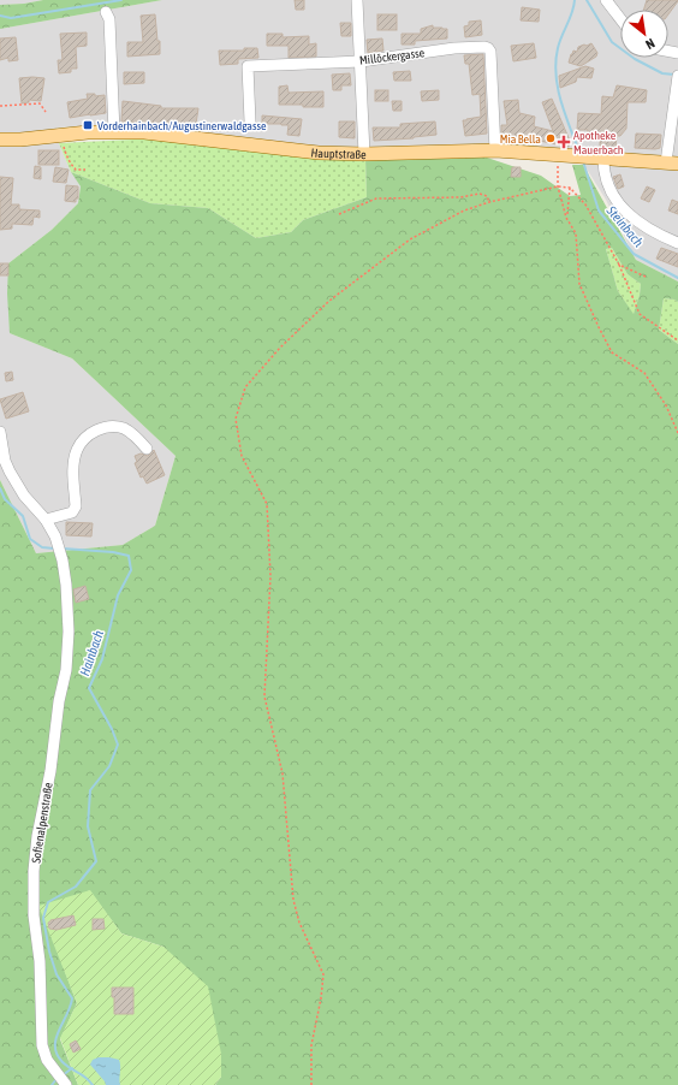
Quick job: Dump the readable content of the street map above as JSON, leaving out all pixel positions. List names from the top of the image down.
{
  "streets": {
    "main road": ["Hauptstraße"],
    "street": ["Millöckergasse", "Sofienalpenstraße"]
  },
  "crossings": [
    ["Millöckergasse", "Hauptstraße"]
  ],
  "water": ["Steinbach", "Hainbach"],
  "places": {
    "transit": ["Vorderhainbach/Augustinerwaldgasse"],
    "other": ["Mia Bella"],
    "health": ["Apotheke Mauerbach"]
  },
  "north": "bottom right"
}
